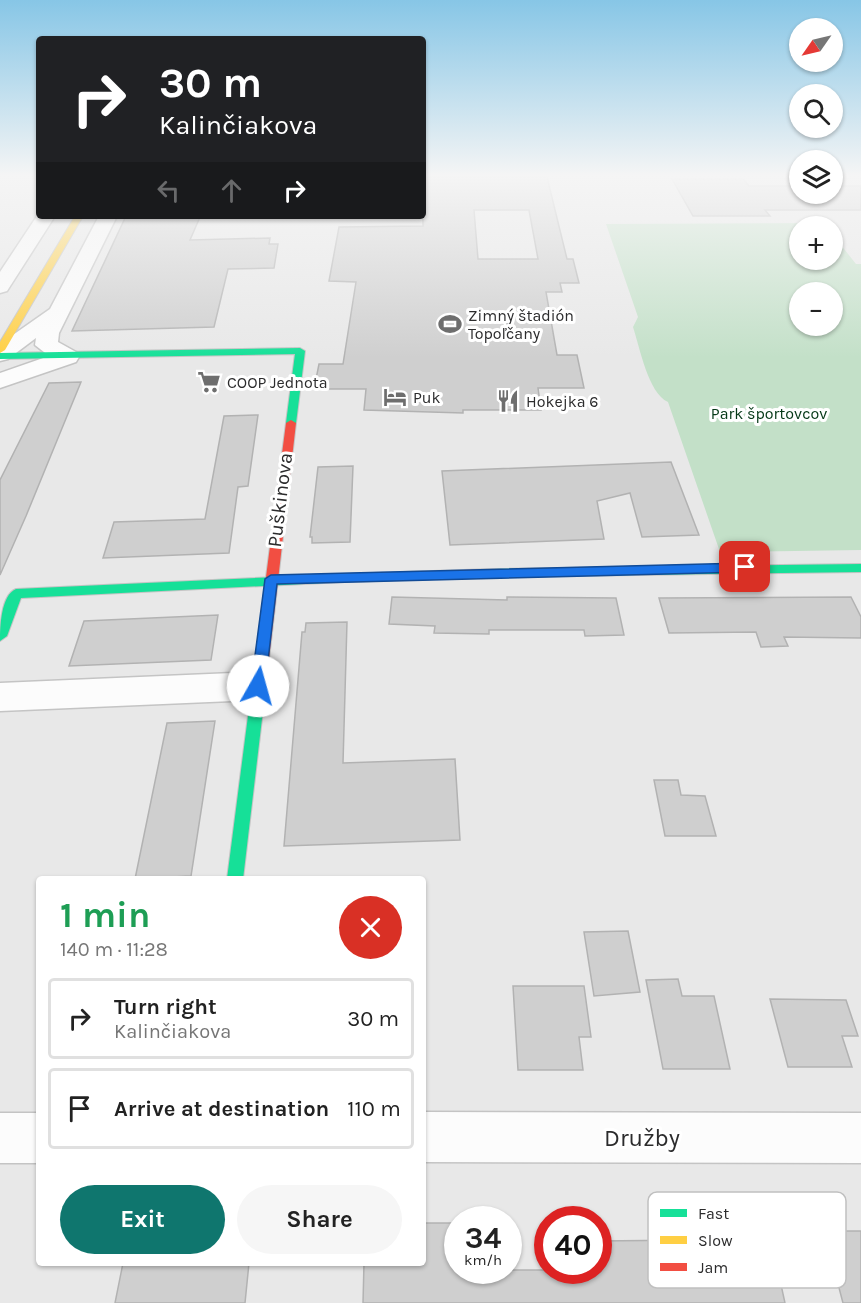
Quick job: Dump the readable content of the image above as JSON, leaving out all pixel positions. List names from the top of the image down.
{
  "streets": {
    "street": ["Puškinova", "Družby"]
  },
  "parks": ["Park športovcov"],
  "places": {
    "sports": ["Zimný štadión Topoľčany"],
    "supermarket": ["COOP Jednota"],
    "hotel": ["Puk"],
    "restaurant": ["Hokejka 6"]
  },
  "legend": ["Fast", "Slow", "Jam"],
  "north": "bottom left",
  "page": {
    "map_buttons": ["+", "−"],
    "turn": ["30 m", "Kalinčiakova"],
    "heading": ["1 min", "140 m · 11:28"],
    "list": [
      {
        "name": "Turn right",
        "note": "Kalinčiakova",
        "value": "30 m"
      },
      {
        "name": "Arrive at destination",
        "value": "110 m"
      }
    ],
    "buttons": ["Exit", "Share"],
    "speed": "34 km/h",
    "limit": "40"
  }
}
